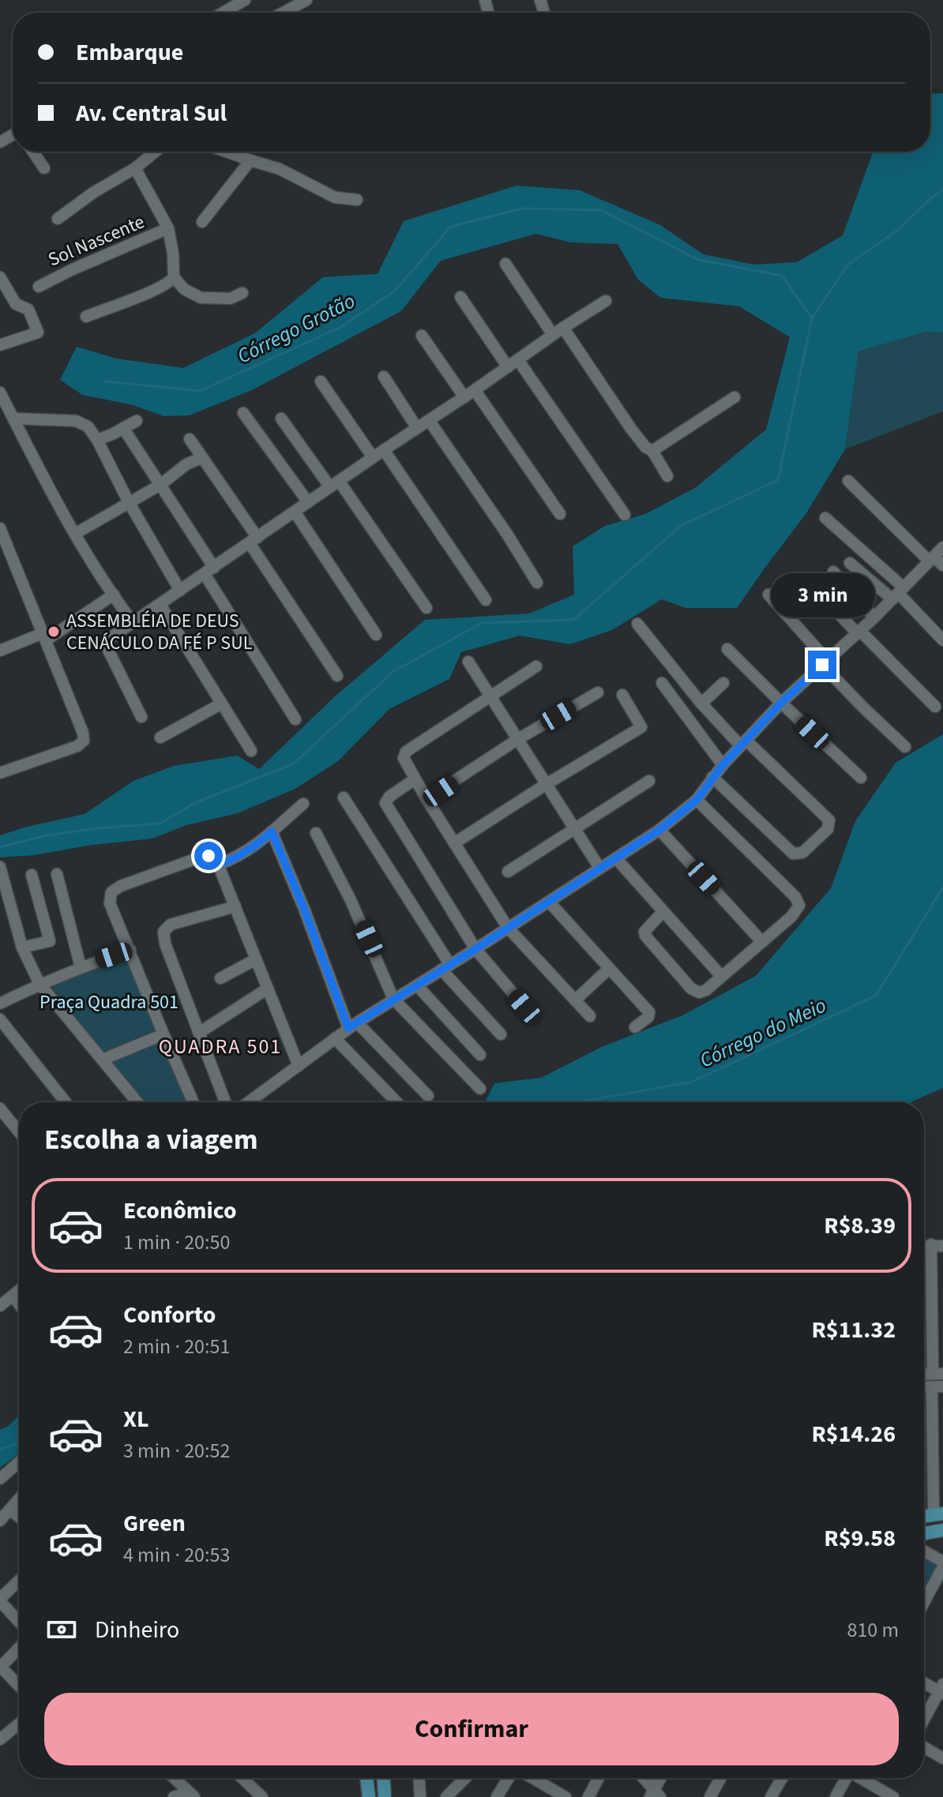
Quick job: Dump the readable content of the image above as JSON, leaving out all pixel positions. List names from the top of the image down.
{
  "streets": {
    "street": ["Sol Nascente"]
  },
  "districts": ["QUADRA 501"],
  "water": ["Córrego Grotão", "Córrego do Meio"],
  "parks": ["Praça Quadra 501"],
  "places": ["ASSEMBLÉIA DE DEUS CENÁCULO DA FÉ P SUL"],
  "page": {
    "banner": ["Embarque", "Av. Central Sul"],
    "bubble": "3 min",
    "heading": "Escolha a viagem",
    "list": [
      {
        "name": "Econômico",
        "note": "1 min · 20:50",
        "value": "R$8.39"
      },
      {
        "name": "Conforto",
        "note": "2 min · 20:51",
        "value": "R$11.32"
      },
      {
        "name": "XL",
        "note": "3 min · 20:52",
        "value": "R$14.26"
      },
      {
        "name": "Green",
        "note": "4 min · 20:53",
        "value": "R$9.58"
      }
    ],
    "pay": ["Dinheiro", "810 m"],
    "buttons": "Confirmar"
  }
}
